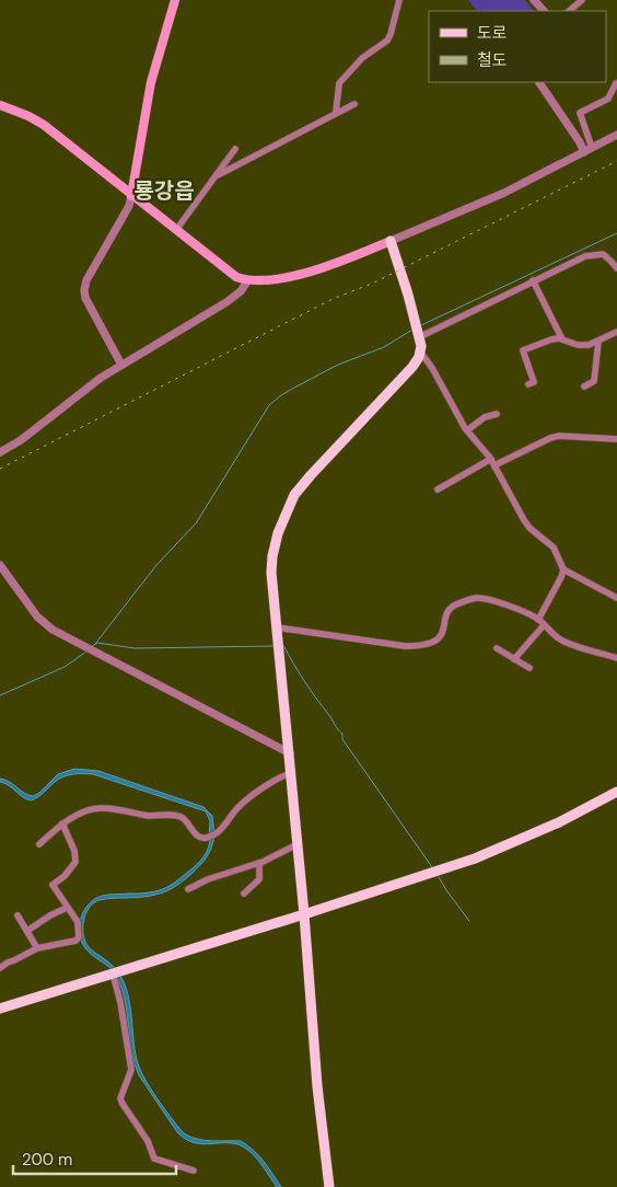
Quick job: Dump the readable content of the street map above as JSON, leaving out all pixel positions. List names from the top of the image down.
{
  "districts": ["룡강읍"],
  "legend": ["도로", "철도"],
  "scale_bar": "200 m"
}
